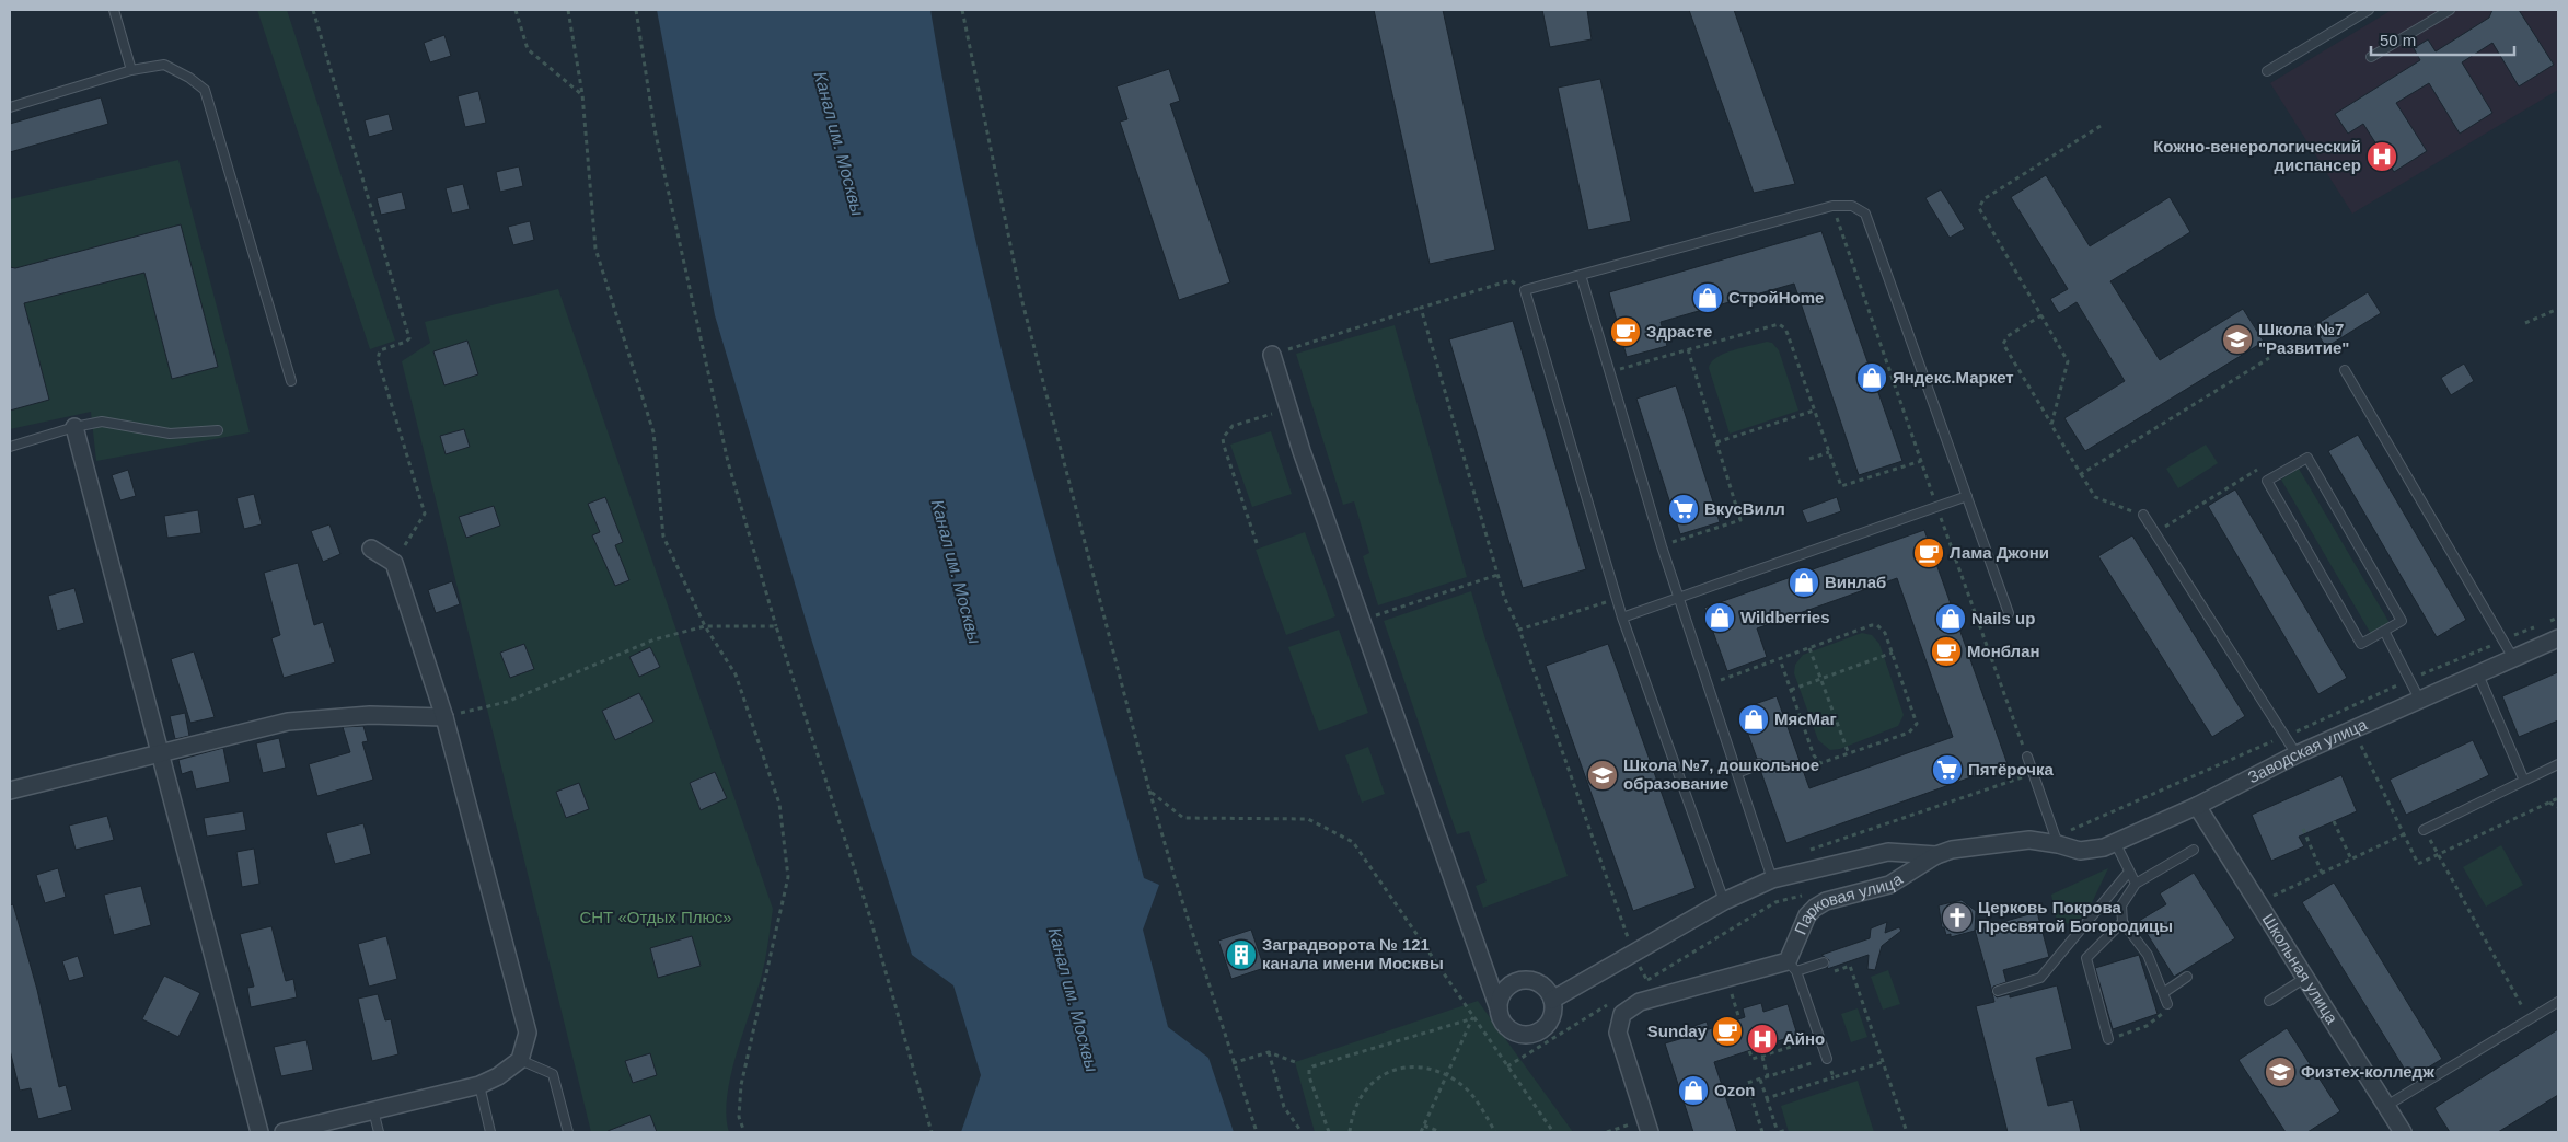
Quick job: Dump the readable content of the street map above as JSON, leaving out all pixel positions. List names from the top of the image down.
{
  "streets": {
    "street": ["Заводская улица", "Парковая улица", "Школьная улица"]
  },
  "crossings": [
    ["Заводская улица", "Парковая улица"],
    ["Заводская улица", "Школьная улица"]
  ],
  "water": ["Канал им. Москвы"],
  "parks": ["СНТ «Отдых Плюс»"],
  "places": {
    "hospital": ["Кожно-венерологический диспансер", "Айно"],
    "shop": [
      "СтройHome",
      "Яндекс.Маркет",
      "Винлаб",
      "Wildberries",
      "Nails up",
      "МясМаг",
      "Ozon"
    ],
    "cafe": [
      "Здрасте",
      "Лама Джони",
      "Монблан",
      "Sunday"
    ],
    "school or university": ["Школа №7 \"Развитие\"", "Школа №7, дошкольное образование", "Физтех-колледж"],
    "supermarket": ["ВкусВилл", "Пятёрочка"],
    "church": ["Церковь Покрова Пресвятой Богородицы"],
    "building": ["Заградворота № 121 канала имени Москвы"]
  },
  "scale_bar": "50 m"
}
